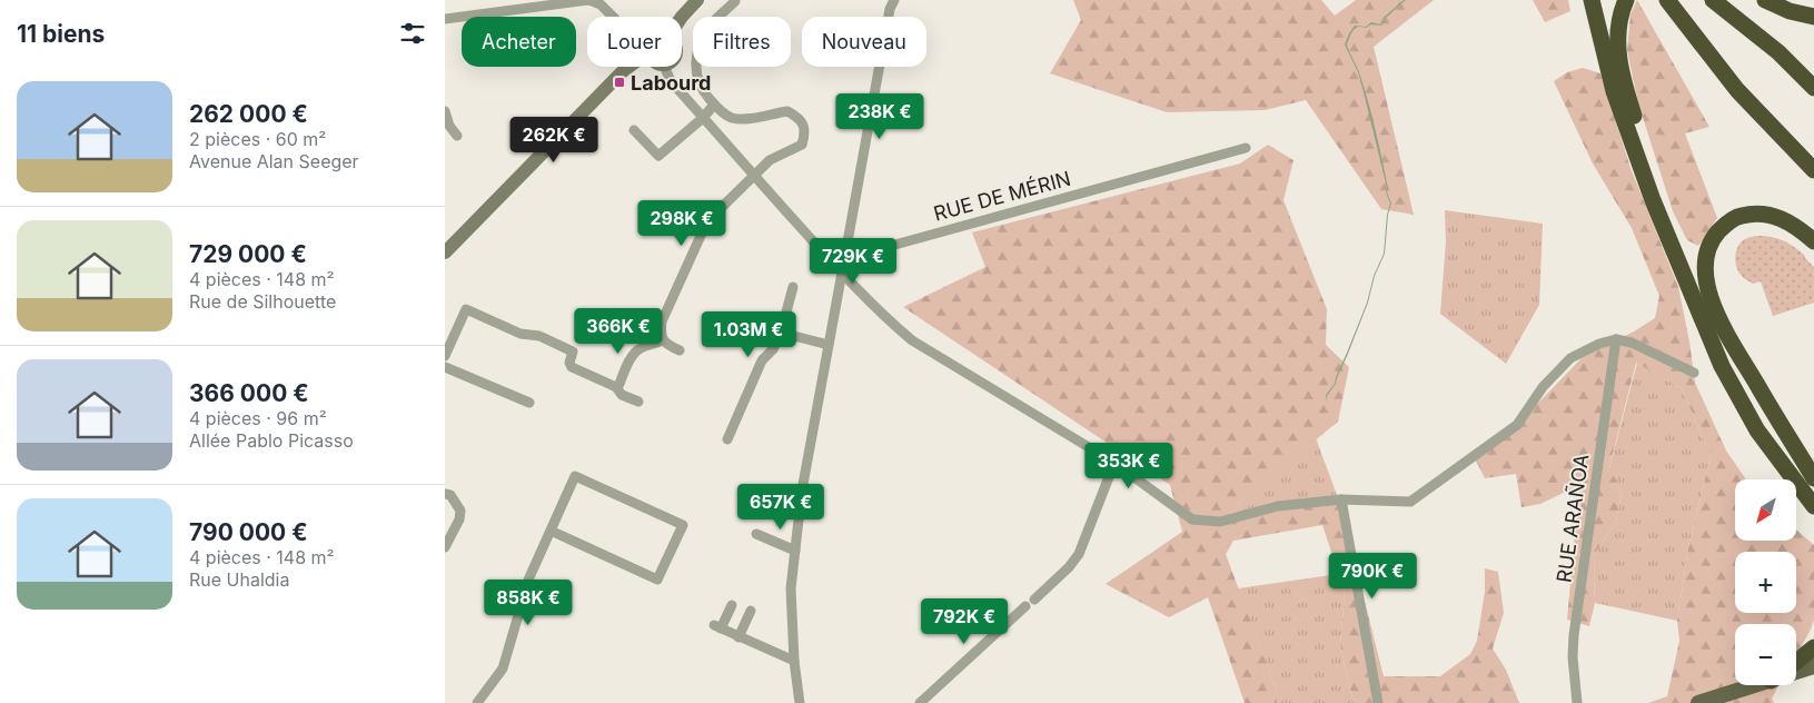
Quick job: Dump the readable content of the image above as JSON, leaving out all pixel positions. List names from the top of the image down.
{
  "streets": {
    "street": ["RUE DE MÉRIN", "RUE ARAÑOA"]
  },
  "places": {
    "transit": ["Labourd"]
  },
  "north": "bottom left",
  "page": {
    "heading": "11 biens",
    "chip": [
      "Acheter",
      "Louer",
      "Filtres",
      "Nouveau"
    ],
    "list": [
      {
        "name": "262 000 €",
        "note": "2 pièces · 60 m² · Avenue Alan Seeger"
      },
      {
        "name": "729 000 €",
        "note": "4 pièces · 148 m² · Rue de Silhouette"
      },
      {
        "name": "366 000 €",
        "note": "4 pièces · 96 m² · Allée Pablo Picasso"
      },
      {
        "name": "790 000 €",
        "note": "4 pièces · 148 m² · Rue Uhaldia"
      }
    ],
    "price": [
      "238K €",
      "262K €",
      "298K €",
      "729K €",
      "366K €",
      "1.03M €",
      "353K €",
      "657K €",
      "790K €",
      "858K €",
      "792K €"
    ],
    "map_buttons": ["+", "−"]
  }
}
